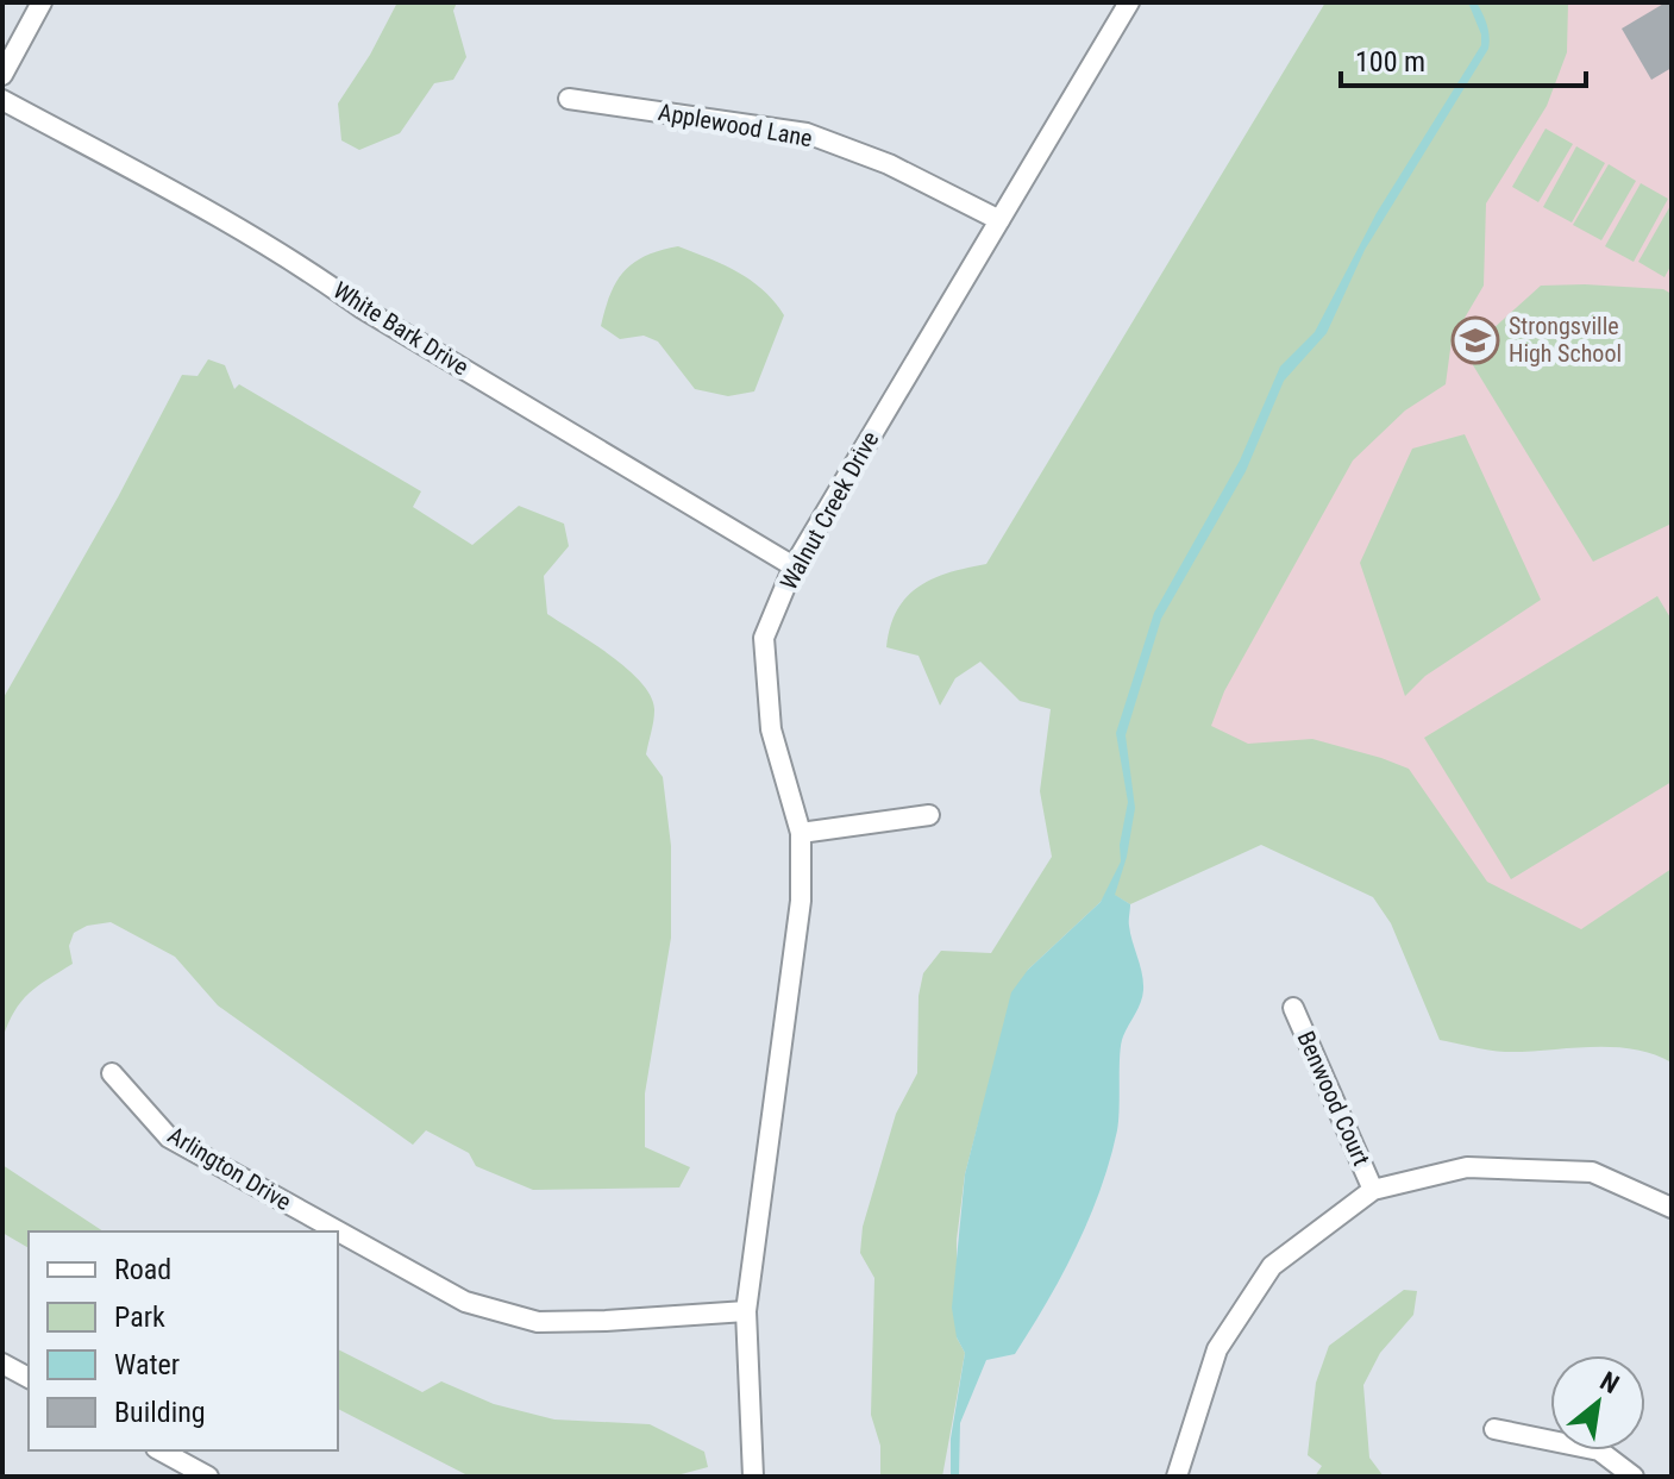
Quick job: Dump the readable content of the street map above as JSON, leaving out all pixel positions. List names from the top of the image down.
{
  "streets": {
    "street": [
      "Applewood Lane",
      "White Bark Drive",
      "Walnut Creek Drive",
      "Benwood Court",
      "Arlington Drive"
    ]
  },
  "crossings": [
    ["Applewood Lane", "Walnut Creek Drive"],
    ["White Bark Drive", "Walnut Creek Drive"],
    ["Walnut Creek Drive", "Arlington Drive"]
  ],
  "places": {
    "school or university": ["Strongsville High School"]
  },
  "legend": [
    "Road",
    "Park",
    "Water",
    "Building"
  ],
  "scale_bar": "100 m",
  "north": "top right"
}
